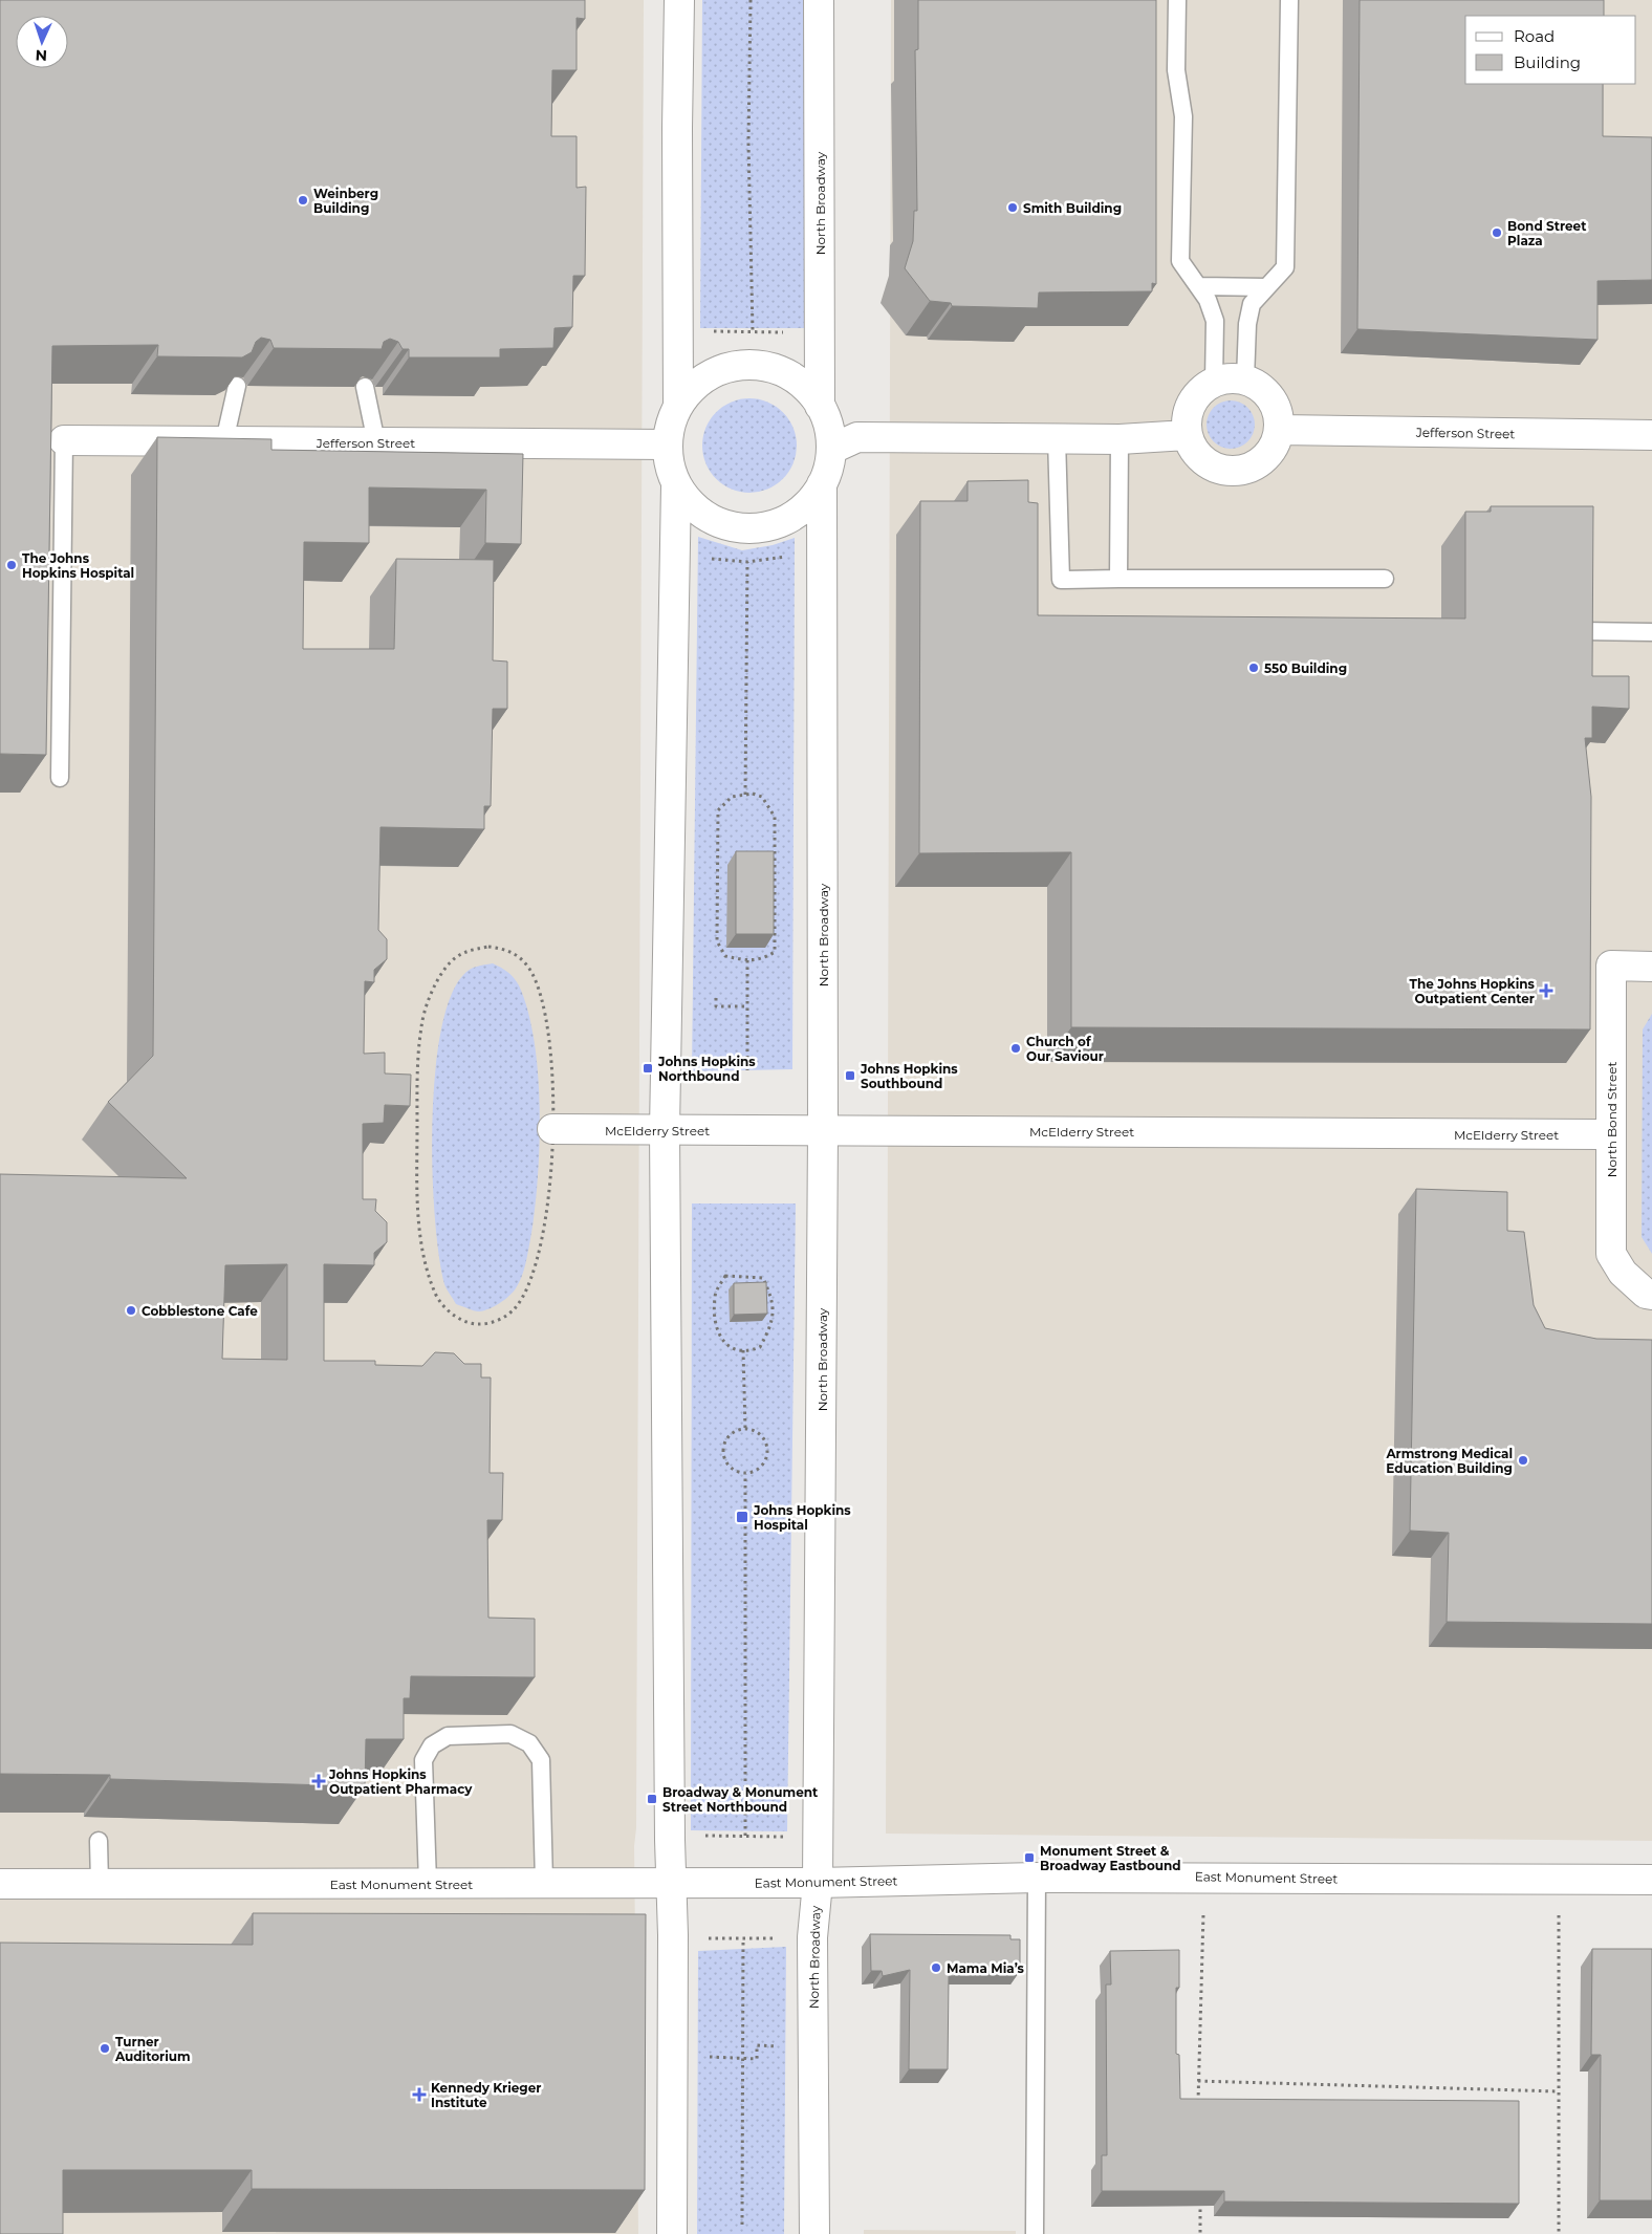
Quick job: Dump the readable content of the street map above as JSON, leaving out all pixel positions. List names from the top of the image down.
{
  "streets": {
    "main road": [
      "North Broadway",
      "Jefferson Street",
      "North Bond Street",
      "McElderry Street",
      "East Monument Street"
    ]
  },
  "crossings": [
    ["North Broadway", "Jefferson Street"],
    ["North Broadway", "McElderry Street"],
    ["North Broadway", "East Monument Street"],
    ["North Bond Street", "McElderry Street"]
  ],
  "places": {
    "other": [
      "Weinberg Building",
      "Smith Building",
      "Bond Street Plaza",
      "The Johns Hopkins Hospital",
      "550 Building",
      "Church of Our Saviour",
      "Cobblestone Cafe",
      "Armstrong Medical Education Building",
      "Mama Mia’s",
      "Turner Auditorium"
    ],
    "health": ["The Johns Hopkins Outpatient Center", "Johns Hopkins Outpatient Pharmacy", "Kennedy Krieger Institute"],
    "transit": [
      "Johns Hopkins Northbound",
      "Johns Hopkins Southbound",
      "Johns Hopkins Hospital",
      "Broadway & Monument Street Northbound",
      "Monument Street & Broadway Eastbound"
    ]
  },
  "legend": ["Road", "Building"],
  "north": "bottom"
}
